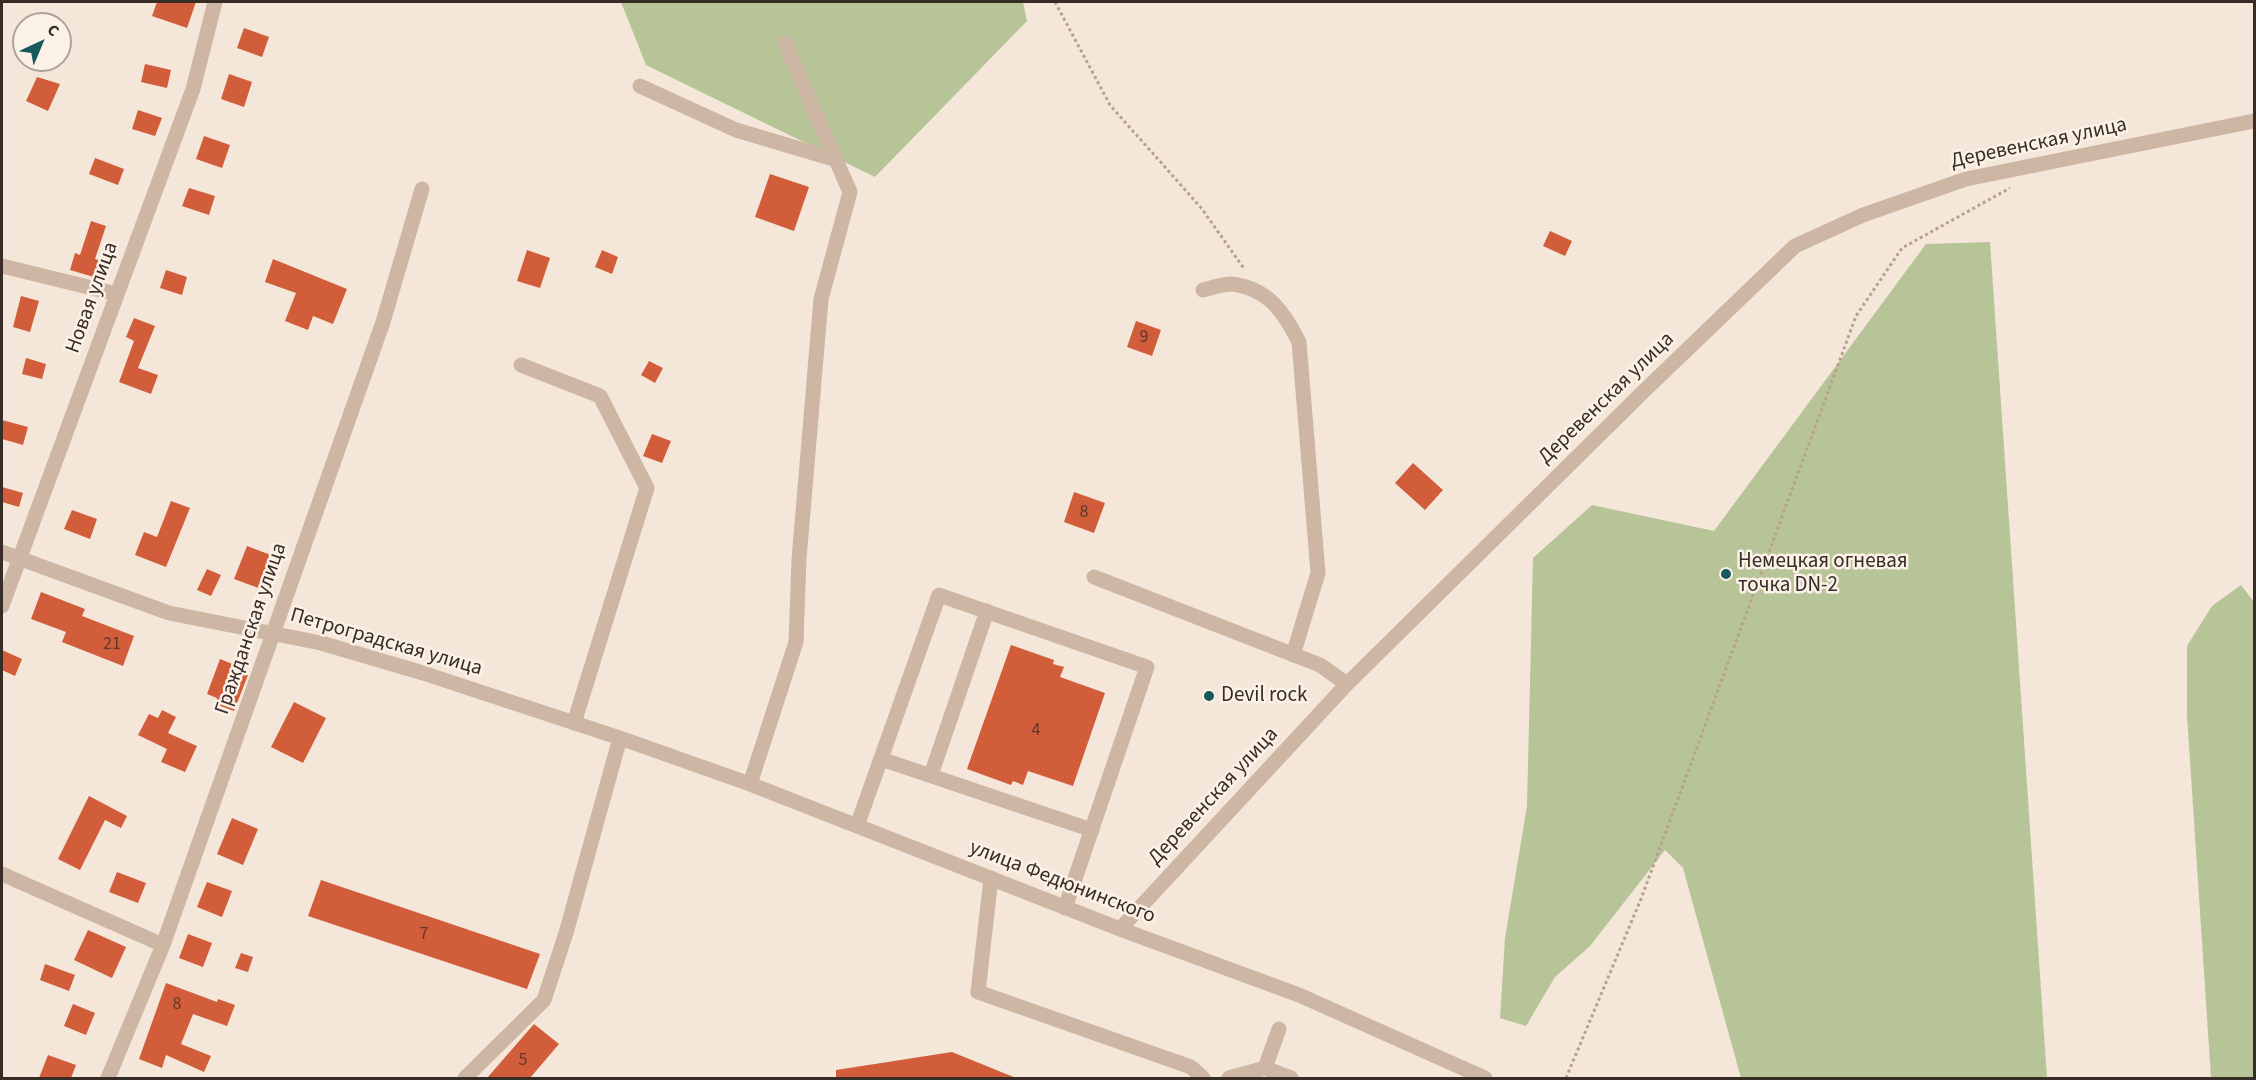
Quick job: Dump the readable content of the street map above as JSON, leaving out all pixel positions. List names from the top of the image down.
{
  "streets": {
    "street": [
      "Деревенская улица",
      "Новая улица",
      "Гражданская улица",
      "Петроградская улица",
      "улица Федюнинского"
    ]
  },
  "crossings": [
    ["Деревенская улица", "улица Федюнинского"],
    ["Новая улица", "Петроградская улица"],
    ["Гражданская улица", "Петроградская улица"],
    ["Петроградская улица", "улица Федюнинского"]
  ],
  "places": ["Немецкая огневая точка DN-2", "Devil rock"],
  "house_numbers": [
    "9",
    "8",
    "21",
    "4",
    "7",
    "8",
    "5"
  ],
  "north": "top right"
}
